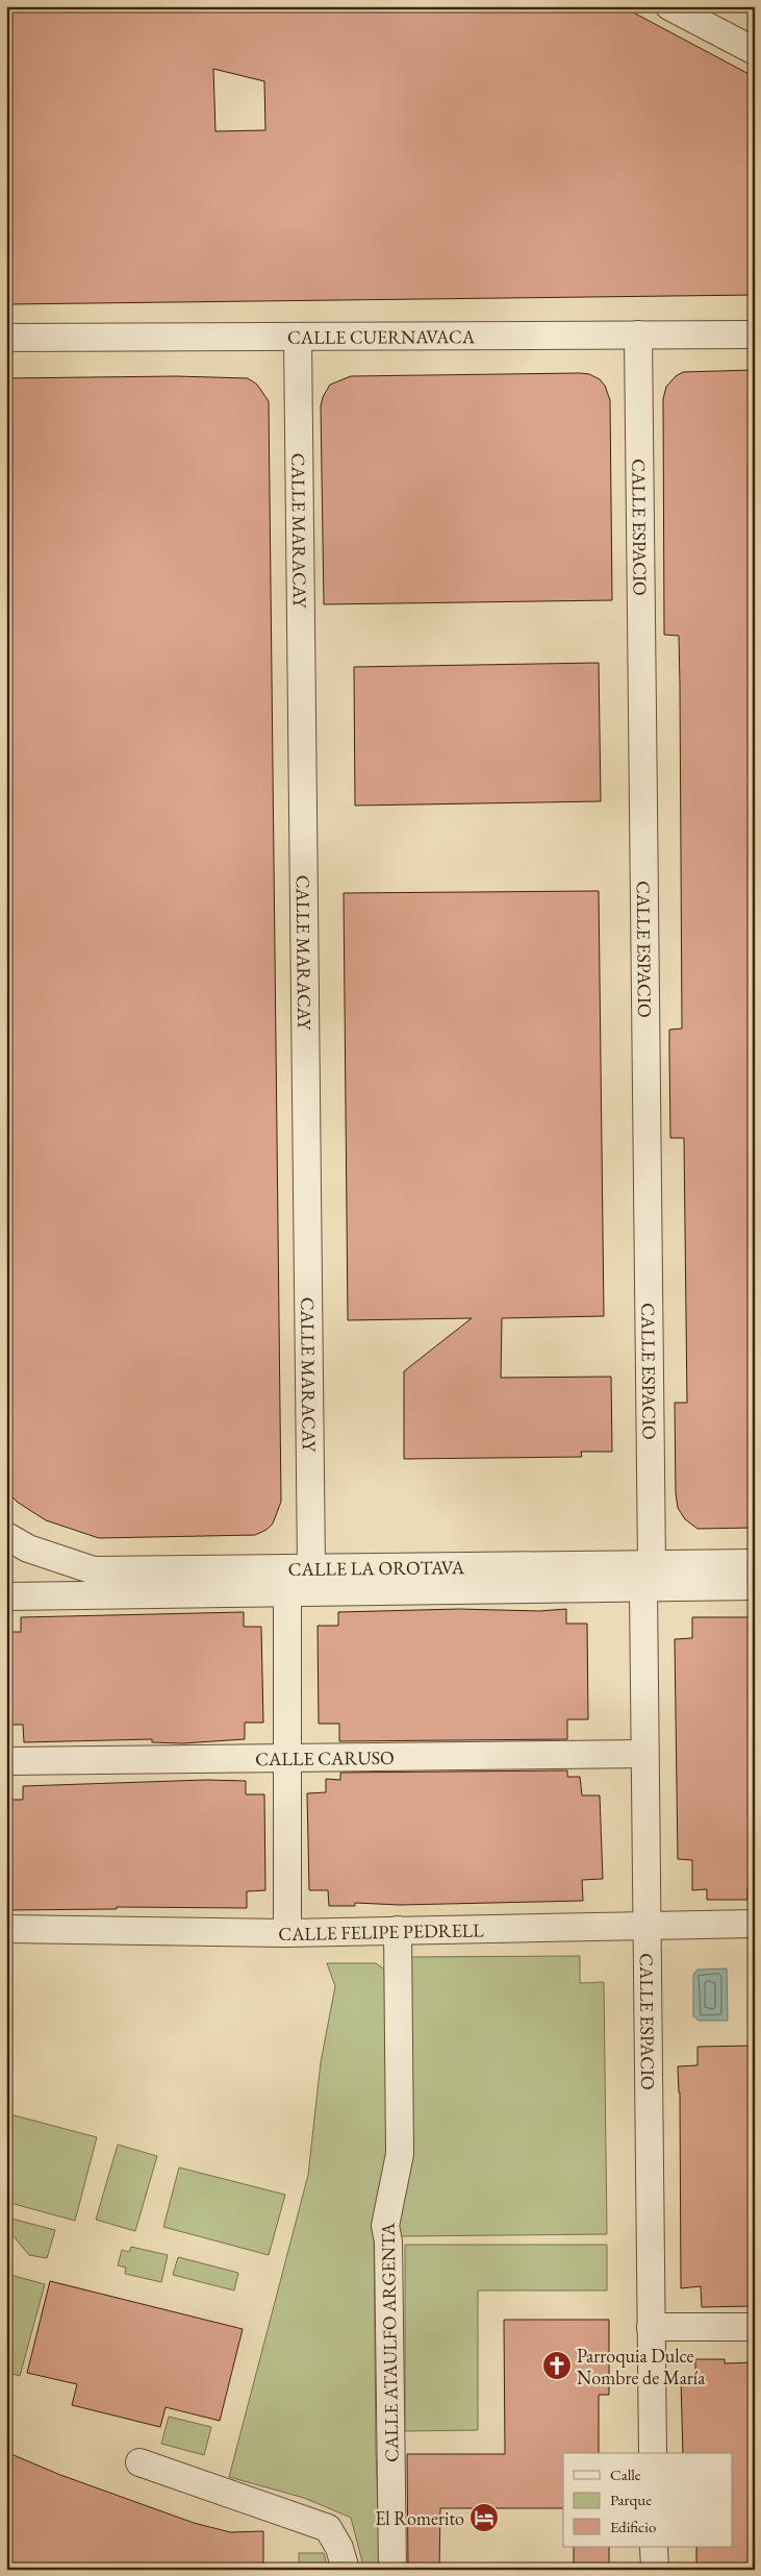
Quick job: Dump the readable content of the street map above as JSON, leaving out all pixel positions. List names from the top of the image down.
{
  "streets": {
    "street": [
      "CALLE CUERNAVACA",
      "CALLE ESPACIO",
      "CALLE MARACAY",
      "CALLE LA OROTAVA",
      "CALLE CARUSO",
      "CALLE FELIPE PEDRELL",
      "CALLE ATAULFO ARGENTA"
    ]
  },
  "crossings": [
    ["CALLE CUERNAVACA", "CALLE ESPACIO"],
    ["CALLE CUERNAVACA", "CALLE MARACAY"],
    ["CALLE ESPACIO", "CALLE LA OROTAVA"],
    ["CALLE ESPACIO", "CALLE CARUSO"],
    ["CALLE ESPACIO", "CALLE FELIPE PEDRELL"],
    ["CALLE MARACAY", "CALLE LA OROTAVA"],
    ["CALLE FELIPE PEDRELL", "CALLE ATAULFO ARGENTA"]
  ],
  "places": {
    "church": ["Parroquia Dulce Nombre de María"],
    "hotel": ["El Romerito"]
  },
  "legend": ["Calle", "Parque", "Edificio"]
}
